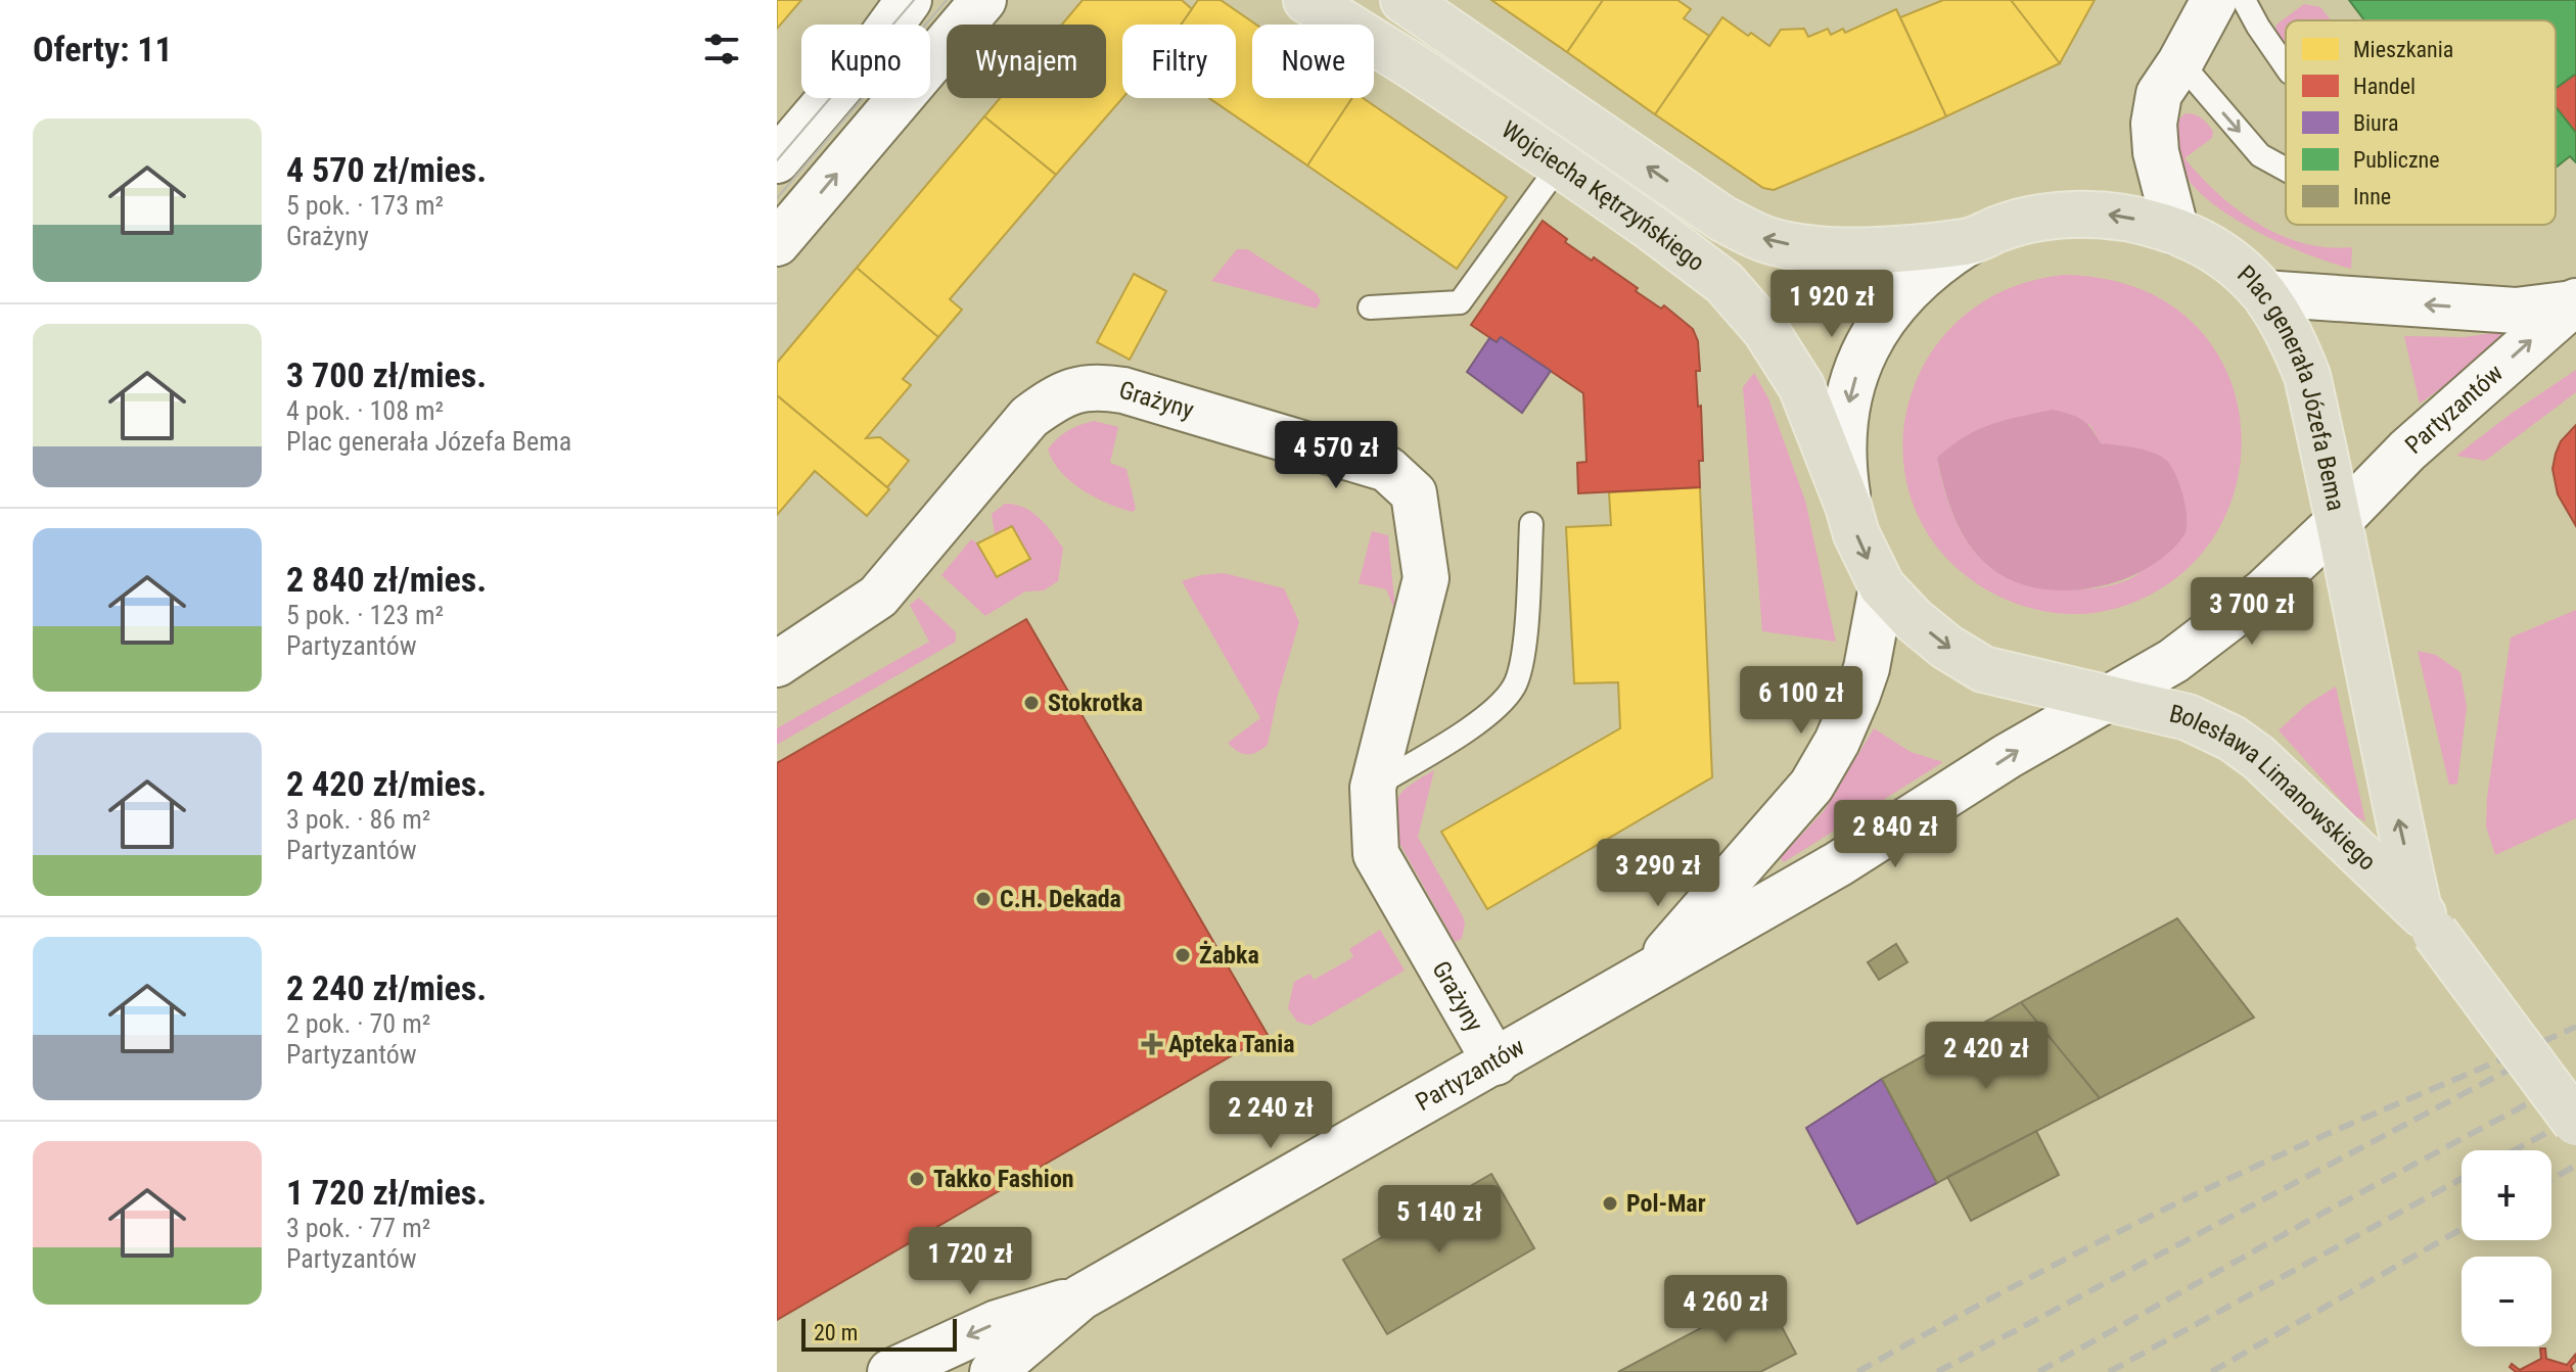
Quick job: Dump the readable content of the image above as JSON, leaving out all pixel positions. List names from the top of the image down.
{
  "streets": {
    "main road": ["Wojciecha Kętrzyńskiego", "Plac generała Józefa Bema", "Bolesława Limanowskiego"],
    "street": ["Grażyny", "Partyzantów"]
  },
  "crossings": [
    ["Wojciecha Kętrzyńskiego", "Plac generała Józefa Bema"],
    ["Plac generała Józefa Bema", "Partyzantów"],
    ["Plac generała Józefa Bema", "Bolesława Limanowskiego"],
    ["Grażyny", "Partyzantów"],
    ["Partyzantów", "Bolesława Limanowskiego"]
  ],
  "one_way": ["Bolesława Limanowskiego"],
  "places": {
    "other": [
      "Stokrotka",
      "C.H. Dekada",
      "Żabka",
      "Takko Fashion",
      "Pol-Mar"
    ],
    "health": ["Apteka Tania"]
  },
  "legend": [
    "Mieszkania",
    "Handel",
    "Biura",
    "Publiczne",
    "Inne"
  ],
  "scale_bar": "20 m",
  "page": {
    "heading": "Oferty: 11",
    "chip": [
      "Kupno",
      "Wynajem",
      "Filtry",
      "Nowe"
    ],
    "list": [
      {
        "name": "4 570 zł/mies.",
        "note": "5 pok. · 173 m² · Grażyny"
      },
      {
        "name": "3 700 zł/mies.",
        "note": "4 pok. · 108 m² · Plac generała Józefa Bema"
      },
      {
        "name": "2 840 zł/mies.",
        "note": "5 pok. · 123 m² · Partyzantów"
      },
      {
        "name": "2 420 zł/mies.",
        "note": "3 pok. · 86 m² · Partyzantów"
      },
      {
        "name": "2 240 zł/mies.",
        "note": "2 pok. · 70 m² · Partyzantów"
      },
      {
        "name": "1 720 zł/mies.",
        "note": "3 pok. · 77 m² · Partyzantów"
      }
    ],
    "price": [
      "1 920 zł",
      "4 570 zł",
      "3 700 zł",
      "6 100 zł",
      "2 840 zł",
      "3 290 zł",
      "2 420 zł",
      "2 240 zł",
      "5 140 zł",
      "1 720 zł",
      "4 260 zł"
    ],
    "map_buttons": ["+", "−"],
    "scale": "20 m"
  }
}
